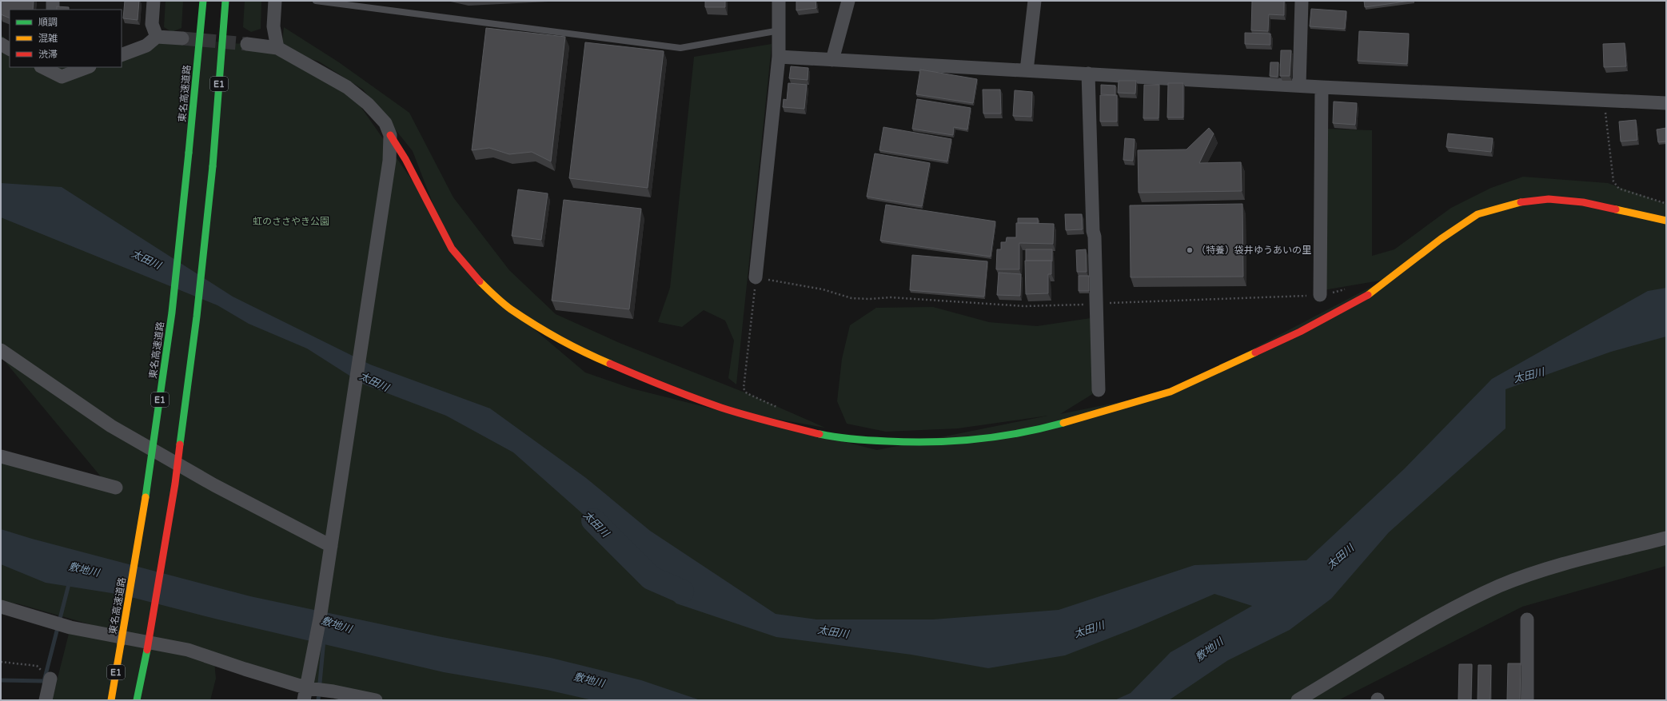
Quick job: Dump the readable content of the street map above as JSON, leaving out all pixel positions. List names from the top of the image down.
{
  "streets": {
    "main road": ["E1", "東名高速道路"]
  },
  "water": ["太田川", "敷地川"],
  "parks": ["虹のささやき公園"],
  "places": ["（特養）袋井ゆうあいの里"],
  "legend": ["順調", "混雑", "渋滞"]
}
